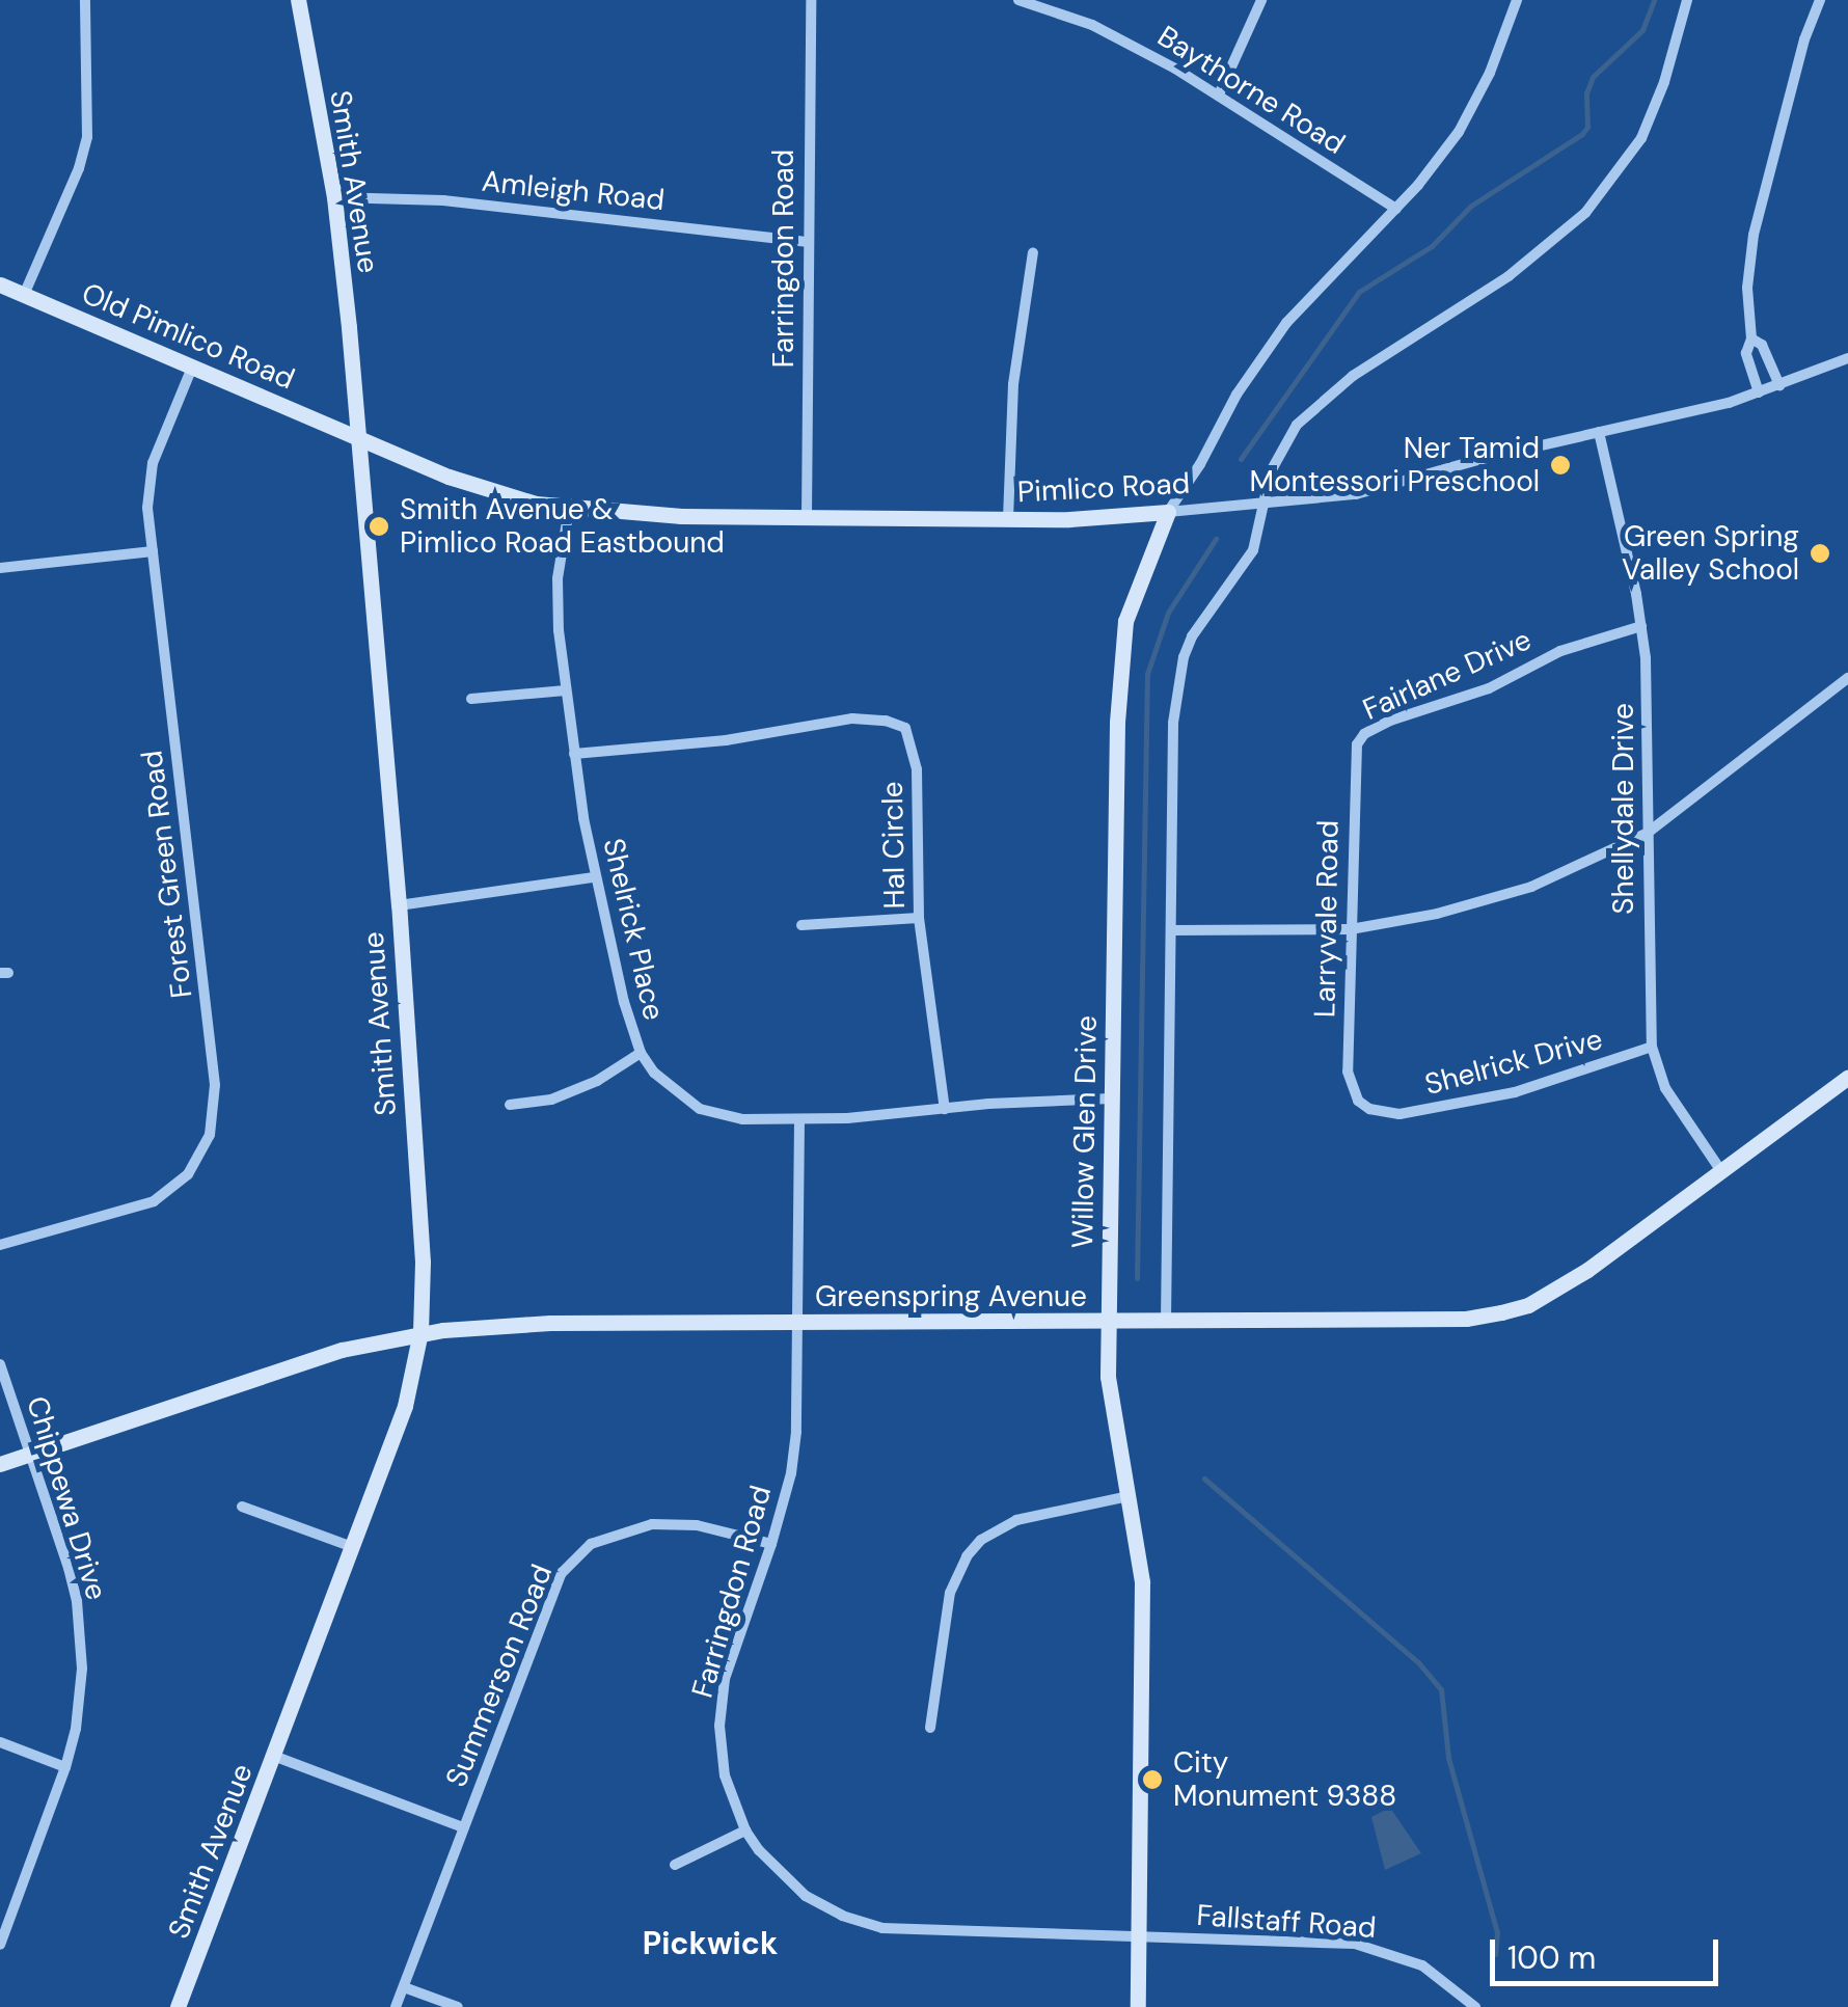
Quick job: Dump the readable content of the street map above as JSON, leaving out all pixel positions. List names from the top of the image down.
{
  "streets": {
    "main road": [
      "Smith Avenue",
      "Old Pimlico Road",
      "Pimlico Road",
      "Willow Glen Drive",
      "Greenspring Avenue"
    ],
    "street": [
      "Baythorne Road",
      "Amleigh Road",
      "Farringdon Road",
      "Fairlane Drive",
      "Shellydale Drive",
      "Hal Circle",
      "Forest Green Road",
      "Larryvale Road",
      "Shelrick Place",
      "Shelrick Drive",
      "Chippewa Drive",
      "Summerson Road",
      "Fallstaff Road"
    ]
  },
  "crossings": [
    ["Smith Avenue", "Amleigh Road"],
    ["Smith Avenue", "Old Pimlico Road"],
    ["Smith Avenue", "Pimlico Road"],
    ["Smith Avenue", "Greenspring Avenue"],
    ["Amleigh Road", "Farringdon Road"],
    ["Farringdon Road", "Pimlico Road"],
    ["Farringdon Road", "Shelrick Place"],
    ["Farringdon Road", "Willow Glen Drive"],
    ["Farringdon Road", "Greenspring Avenue"],
    ["Farringdon Road", "Summerson Road"],
    ["Farringdon Road", "Fallstaff Road"],
    ["Old Pimlico Road", "Pimlico Road"],
    ["Old Pimlico Road", "Forest Green Road"],
    ["Pimlico Road", "Shellydale Drive"],
    ["Pimlico Road", "Shelrick Place"],
    ["Pimlico Road", "Willow Glen Drive"],
    ["Fairlane Drive", "Shellydale Drive"],
    ["Fairlane Drive", "Larryvale Road"],
    ["Shellydale Drive", "Shelrick Drive"],
    ["Shellydale Drive", "Greenspring Avenue"],
    ["Hal Circle", "Shelrick Place"],
    ["Larryvale Road", "Shelrick Drive"],
    ["Shelrick Place", "Willow Glen Drive"],
    ["Willow Glen Drive", "Greenspring Avenue"],
    ["Willow Glen Drive", "Fallstaff Road"],
    ["Greenspring Avenue", "Chippewa Drive"]
  ],
  "districts": ["Pickwick"],
  "places": [
    "Ner Tamid Montessori Preschool",
    "Smith Avenue & Pimlico Road Eastbound",
    "Green Spring Valley School",
    "City Monument 9388"
  ],
  "scale_bar": "100 m"
}
